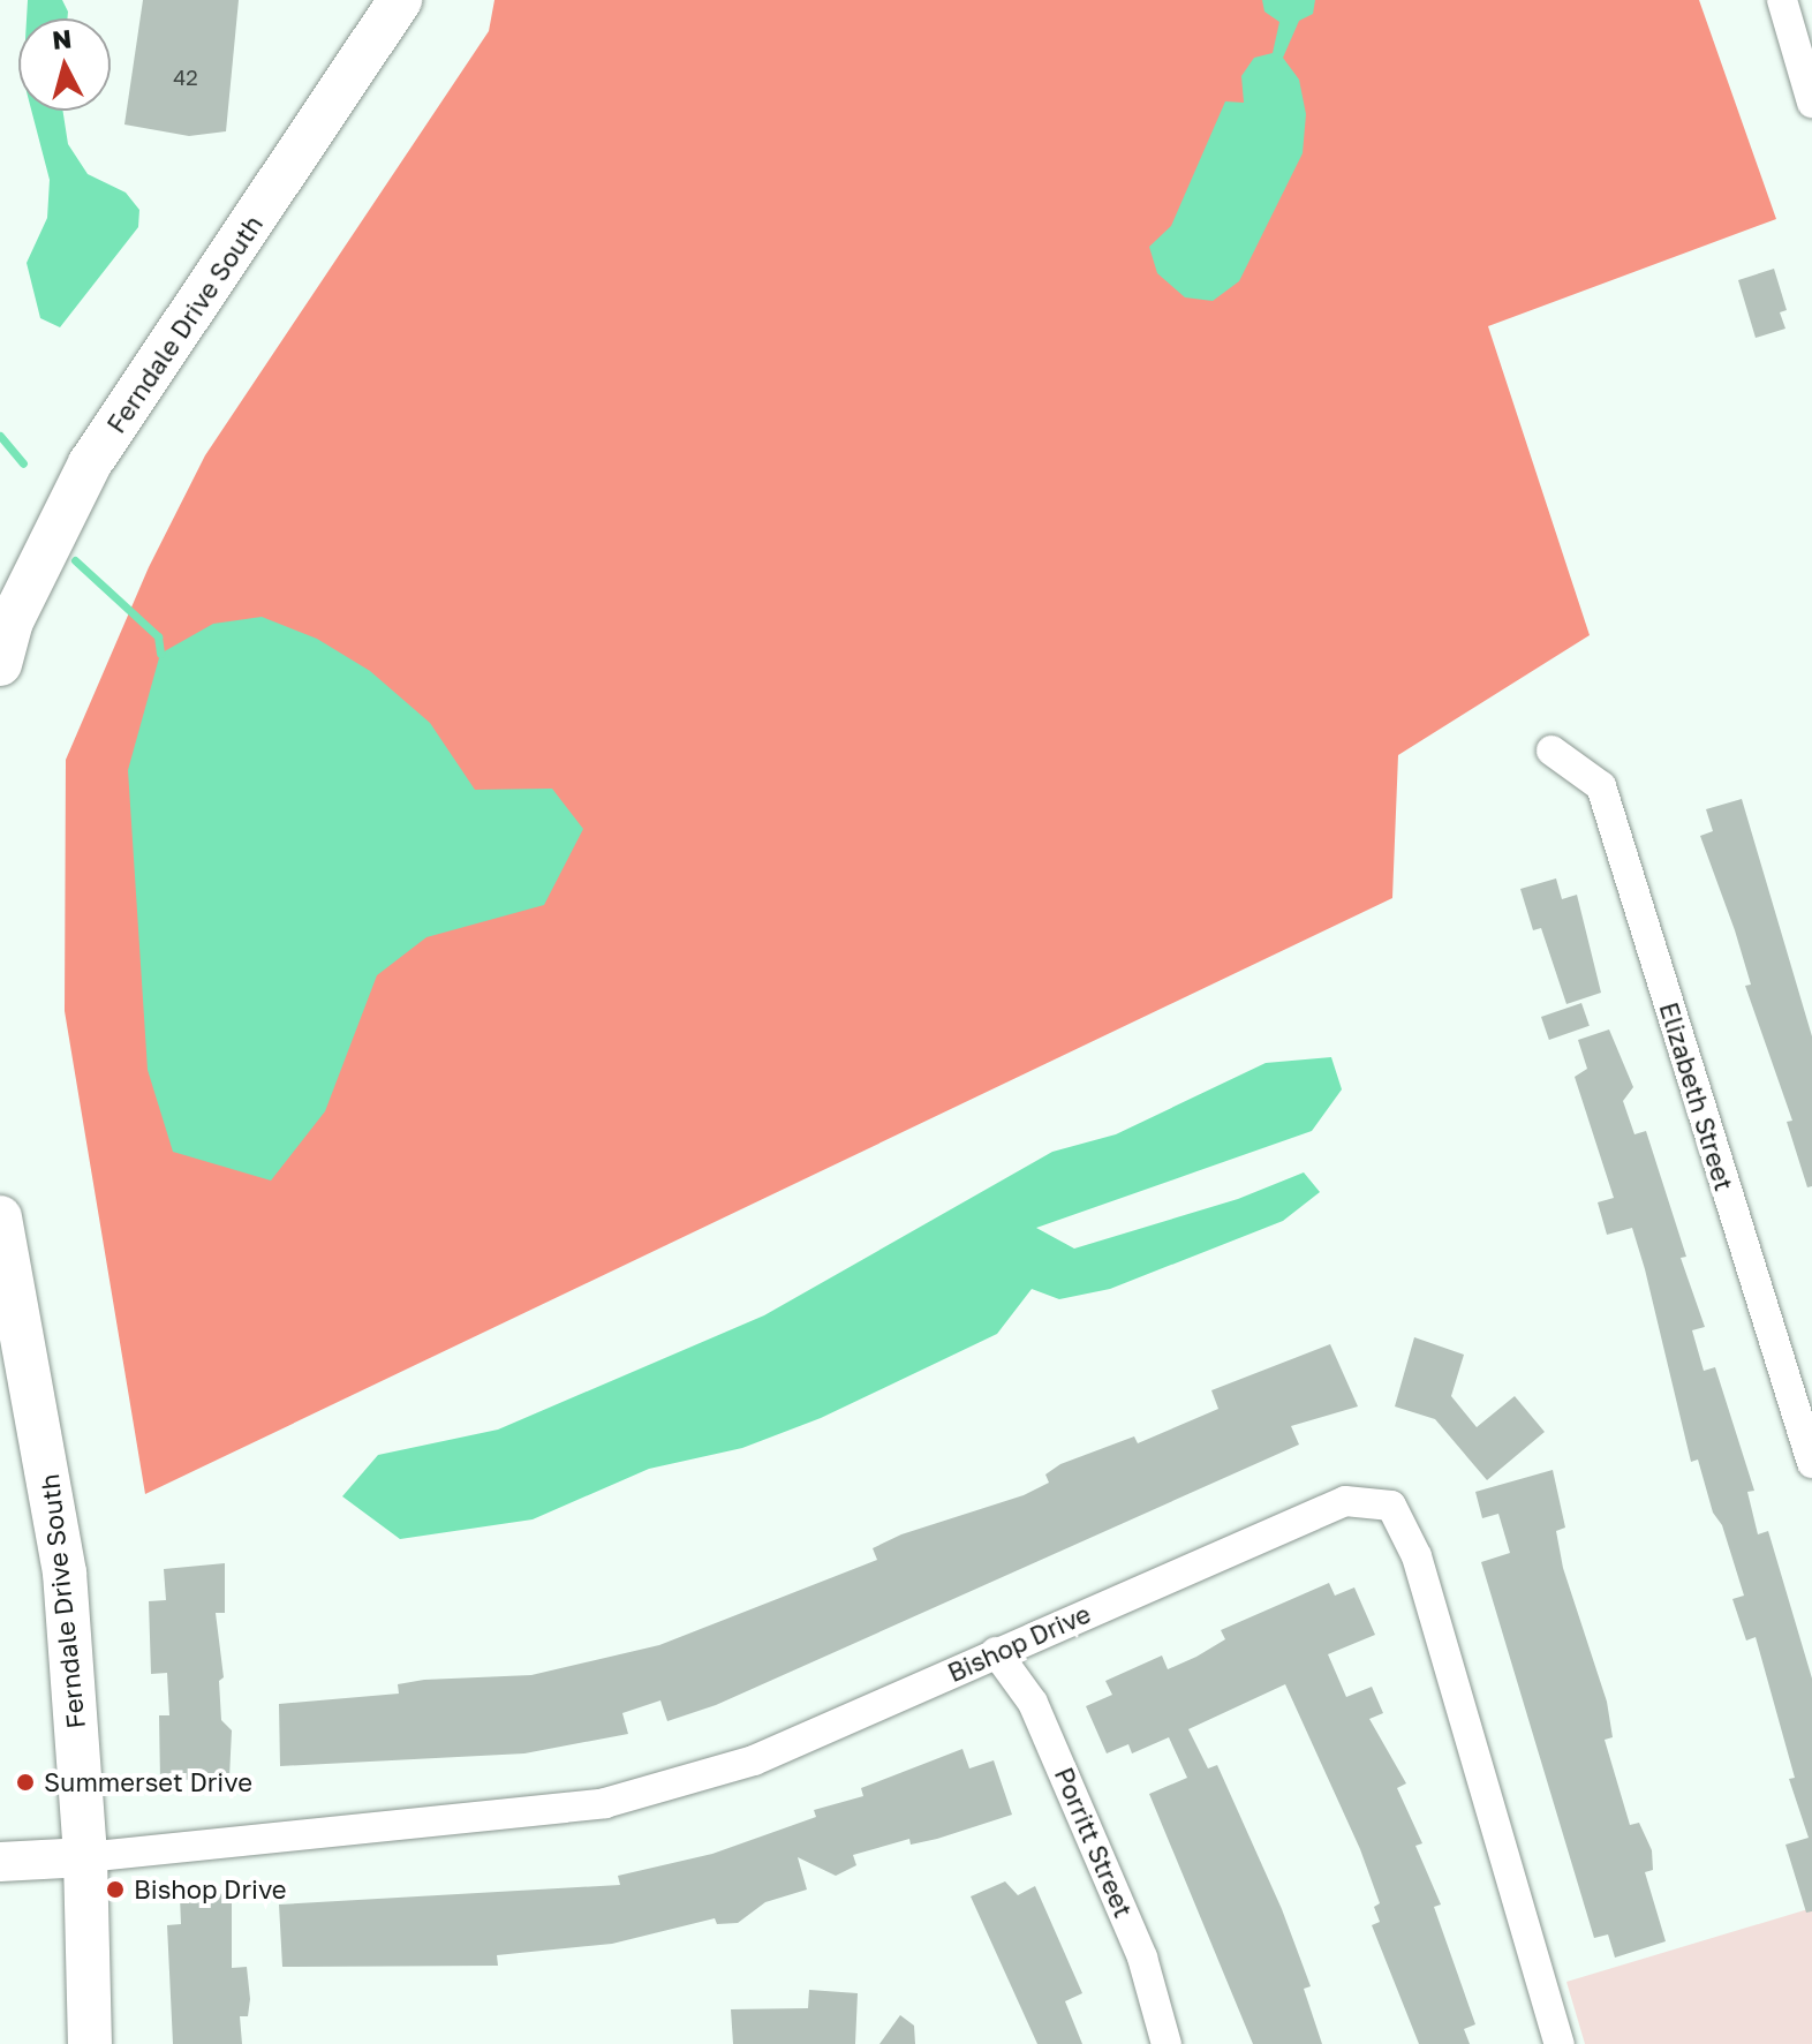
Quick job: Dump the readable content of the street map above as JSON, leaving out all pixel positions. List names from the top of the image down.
{
  "streets": {
    "main road": ["Ferndale Drive South"],
    "street": ["Elizabeth Street", "Bishop Drive", "Porritt Street"]
  },
  "crossings": [
    ["Ferndale Drive South", "Bishop Drive"],
    ["Bishop Drive", "Porritt Street"]
  ],
  "places": ["Summerset Drive", "Bishop Drive"],
  "house_numbers": ["42"],
  "north": "top"
}
